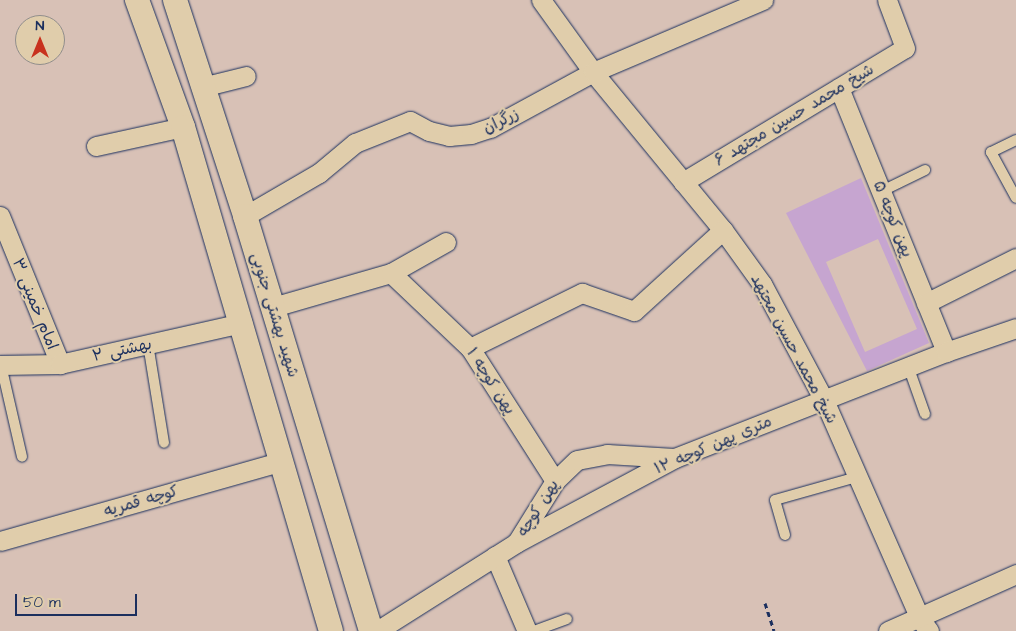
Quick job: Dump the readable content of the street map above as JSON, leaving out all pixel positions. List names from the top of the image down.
{
  "streets": {
    "street": [
      "شیخ محمد حسین مجتهد ۶",
      "زرگران",
      "پهن کوچه ۵",
      "امام خمینی ۳",
      "شهید بهشتی جنوبی",
      "شیخ محمد حسین مجتهد",
      "بهشتی ۲",
      "پهن کوچه ۱",
      "۱۲ متری پهن کوچه",
      "کوچه قمریه",
      "پهن کوچه"
    ]
  },
  "crossings": [
    ["شیخ محمد حسین مجتهد ۶", "پهن کوچه ۵"],
    ["شیخ محمد حسین مجتهد ۶", "شیخ محمد حسین مجتهد"],
    ["زرگران", "شهید بهشتی جنوبی"],
    ["زرگران", "شیخ محمد حسین مجتهد"],
    ["پهن کوچه ۵", "۱۲ متری پهن کوچه"],
    ["امام خمینی ۳", "بهشتی ۲"],
    ["شهید بهشتی جنوبی", "بهشتی ۲"],
    ["شهید بهشتی جنوبی", "کوچه قمریه"],
    ["شیخ محمد حسین مجتهد", "۱۲ متری پهن کوچه"],
    ["پهن کوچه ۱", "پهن کوچه"],
    ["۱۲ متری پهن کوچه", "پهن کوچه"]
  ],
  "scale_bar": "50 m",
  "north": "top"
}
